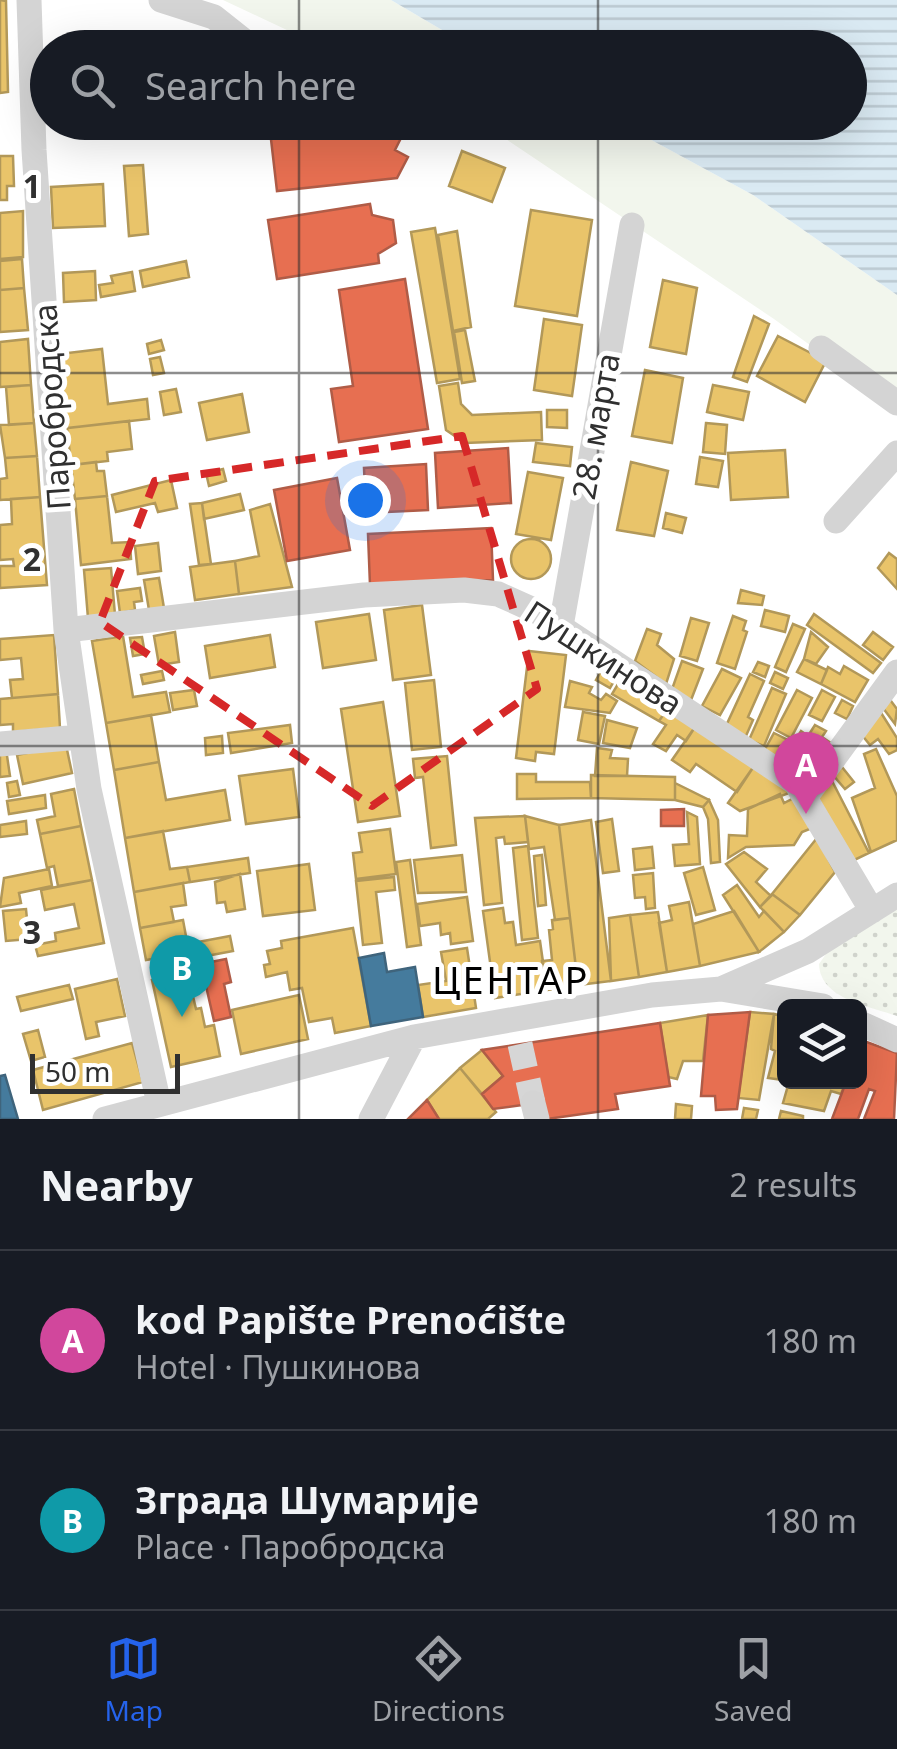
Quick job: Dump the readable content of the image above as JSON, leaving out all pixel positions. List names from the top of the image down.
{
  "streets": {
    "street": ["Паробродска", "28. марта", "Пушкинова"]
  },
  "crossings": [
    ["Паробродска", "Пушкинова"],
    ["28. марта", "Пушкинова"]
  ],
  "districts": ["ЦЕНТАР"],
  "scale_bar": "50 m",
  "page": {
    "search": "Search here",
    "pins": ["A", "B"],
    "scale": "50 m",
    "heading": ["Nearby", "2 results"],
    "list": [
      {
        "mark": "A",
        "name": "kod Papište Prenoćište",
        "note": "Hotel · Пушкинова",
        "value": "180 m"
      },
      {
        "mark": "B",
        "name": "Зграда Шумарије",
        "note": "Place · Паробродска",
        "value": "180 m"
      }
    ],
    "nav": ["Map", "Directions", "Saved"]
  },
  "grid": {
    "rows": ["1", "2", "3"]
  }
}
